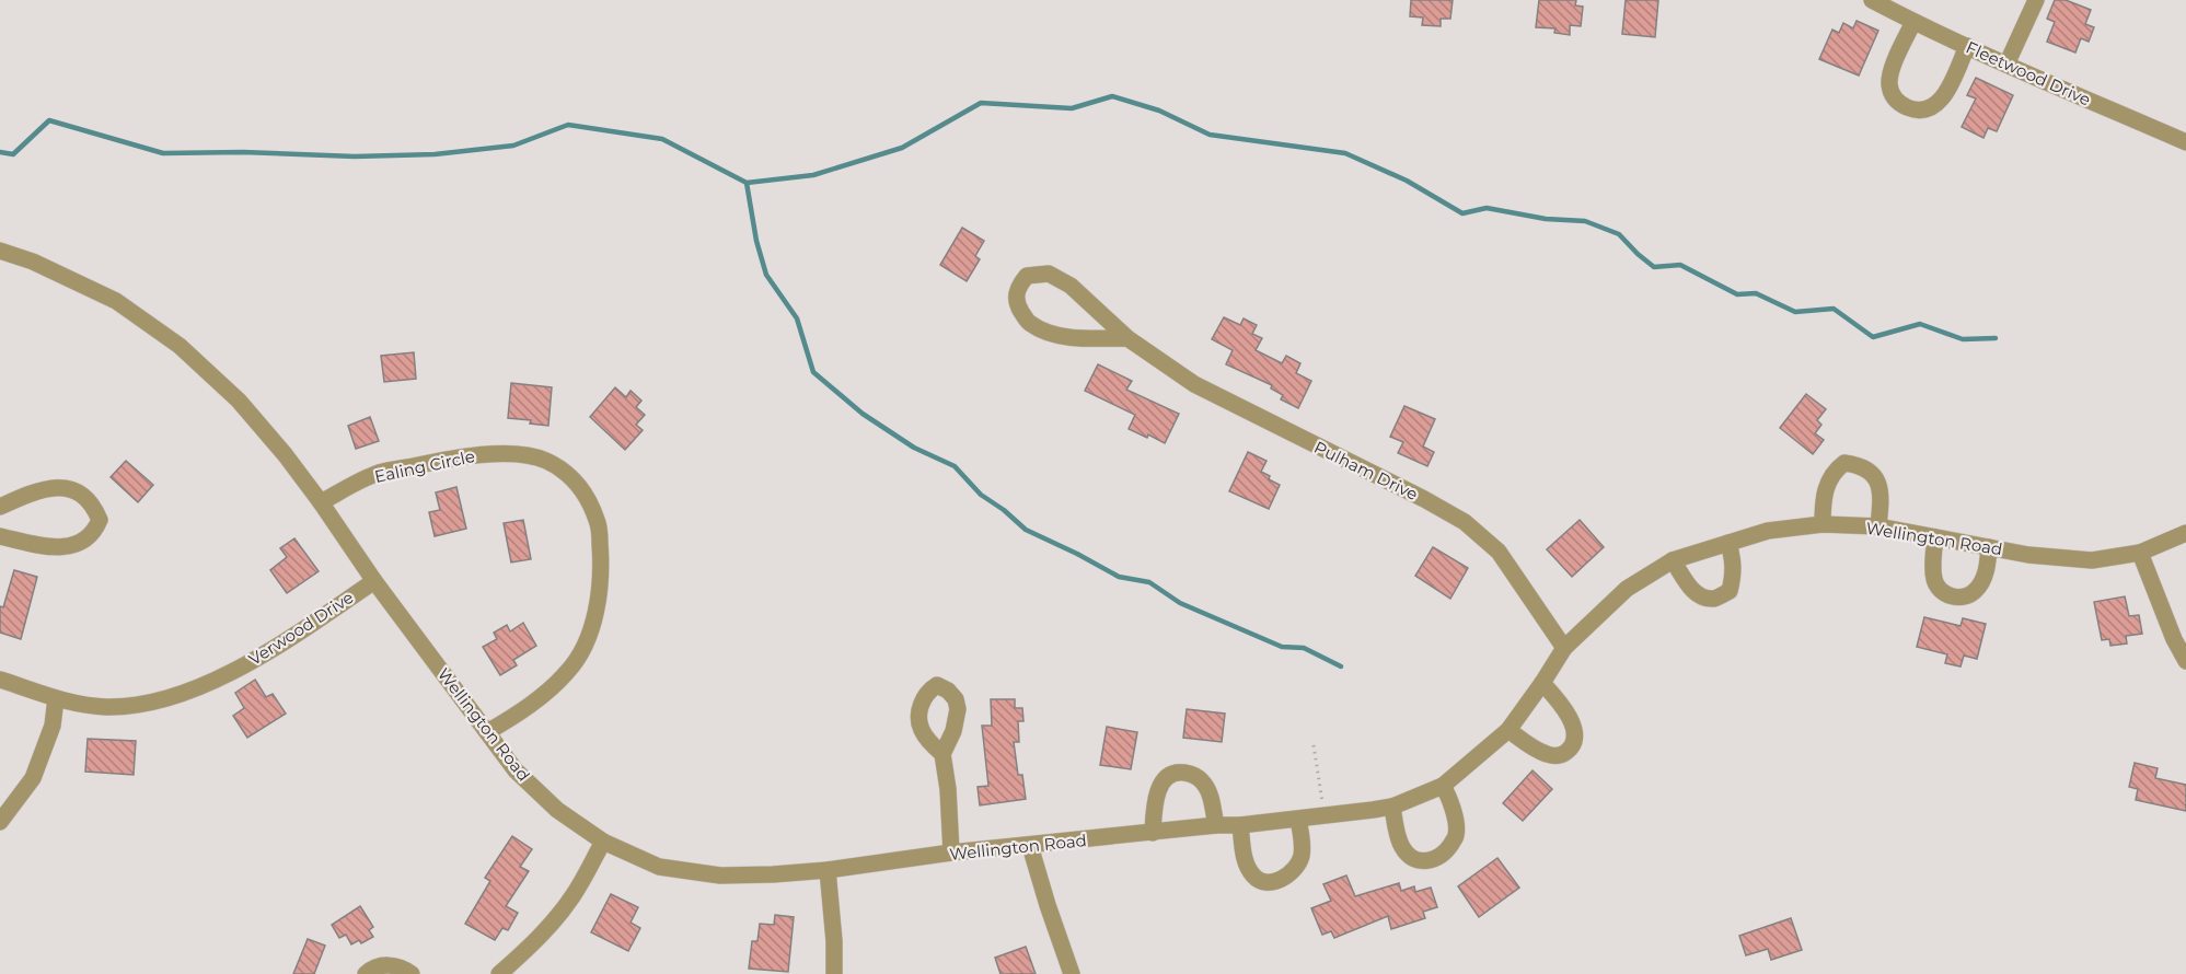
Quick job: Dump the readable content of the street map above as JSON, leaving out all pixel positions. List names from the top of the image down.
{
  "streets": {
    "street": [
      "Fleetwood Drive",
      "Ealing Circle",
      "Pulham Drive",
      "Wellington Road",
      "Verwood Drive"
    ]
  },
  "crossings": [
    ["Ealing Circle", "Wellington Road"],
    ["Pulham Drive", "Wellington Road"],
    ["Wellington Road", "Verwood Drive"]
  ]
}
